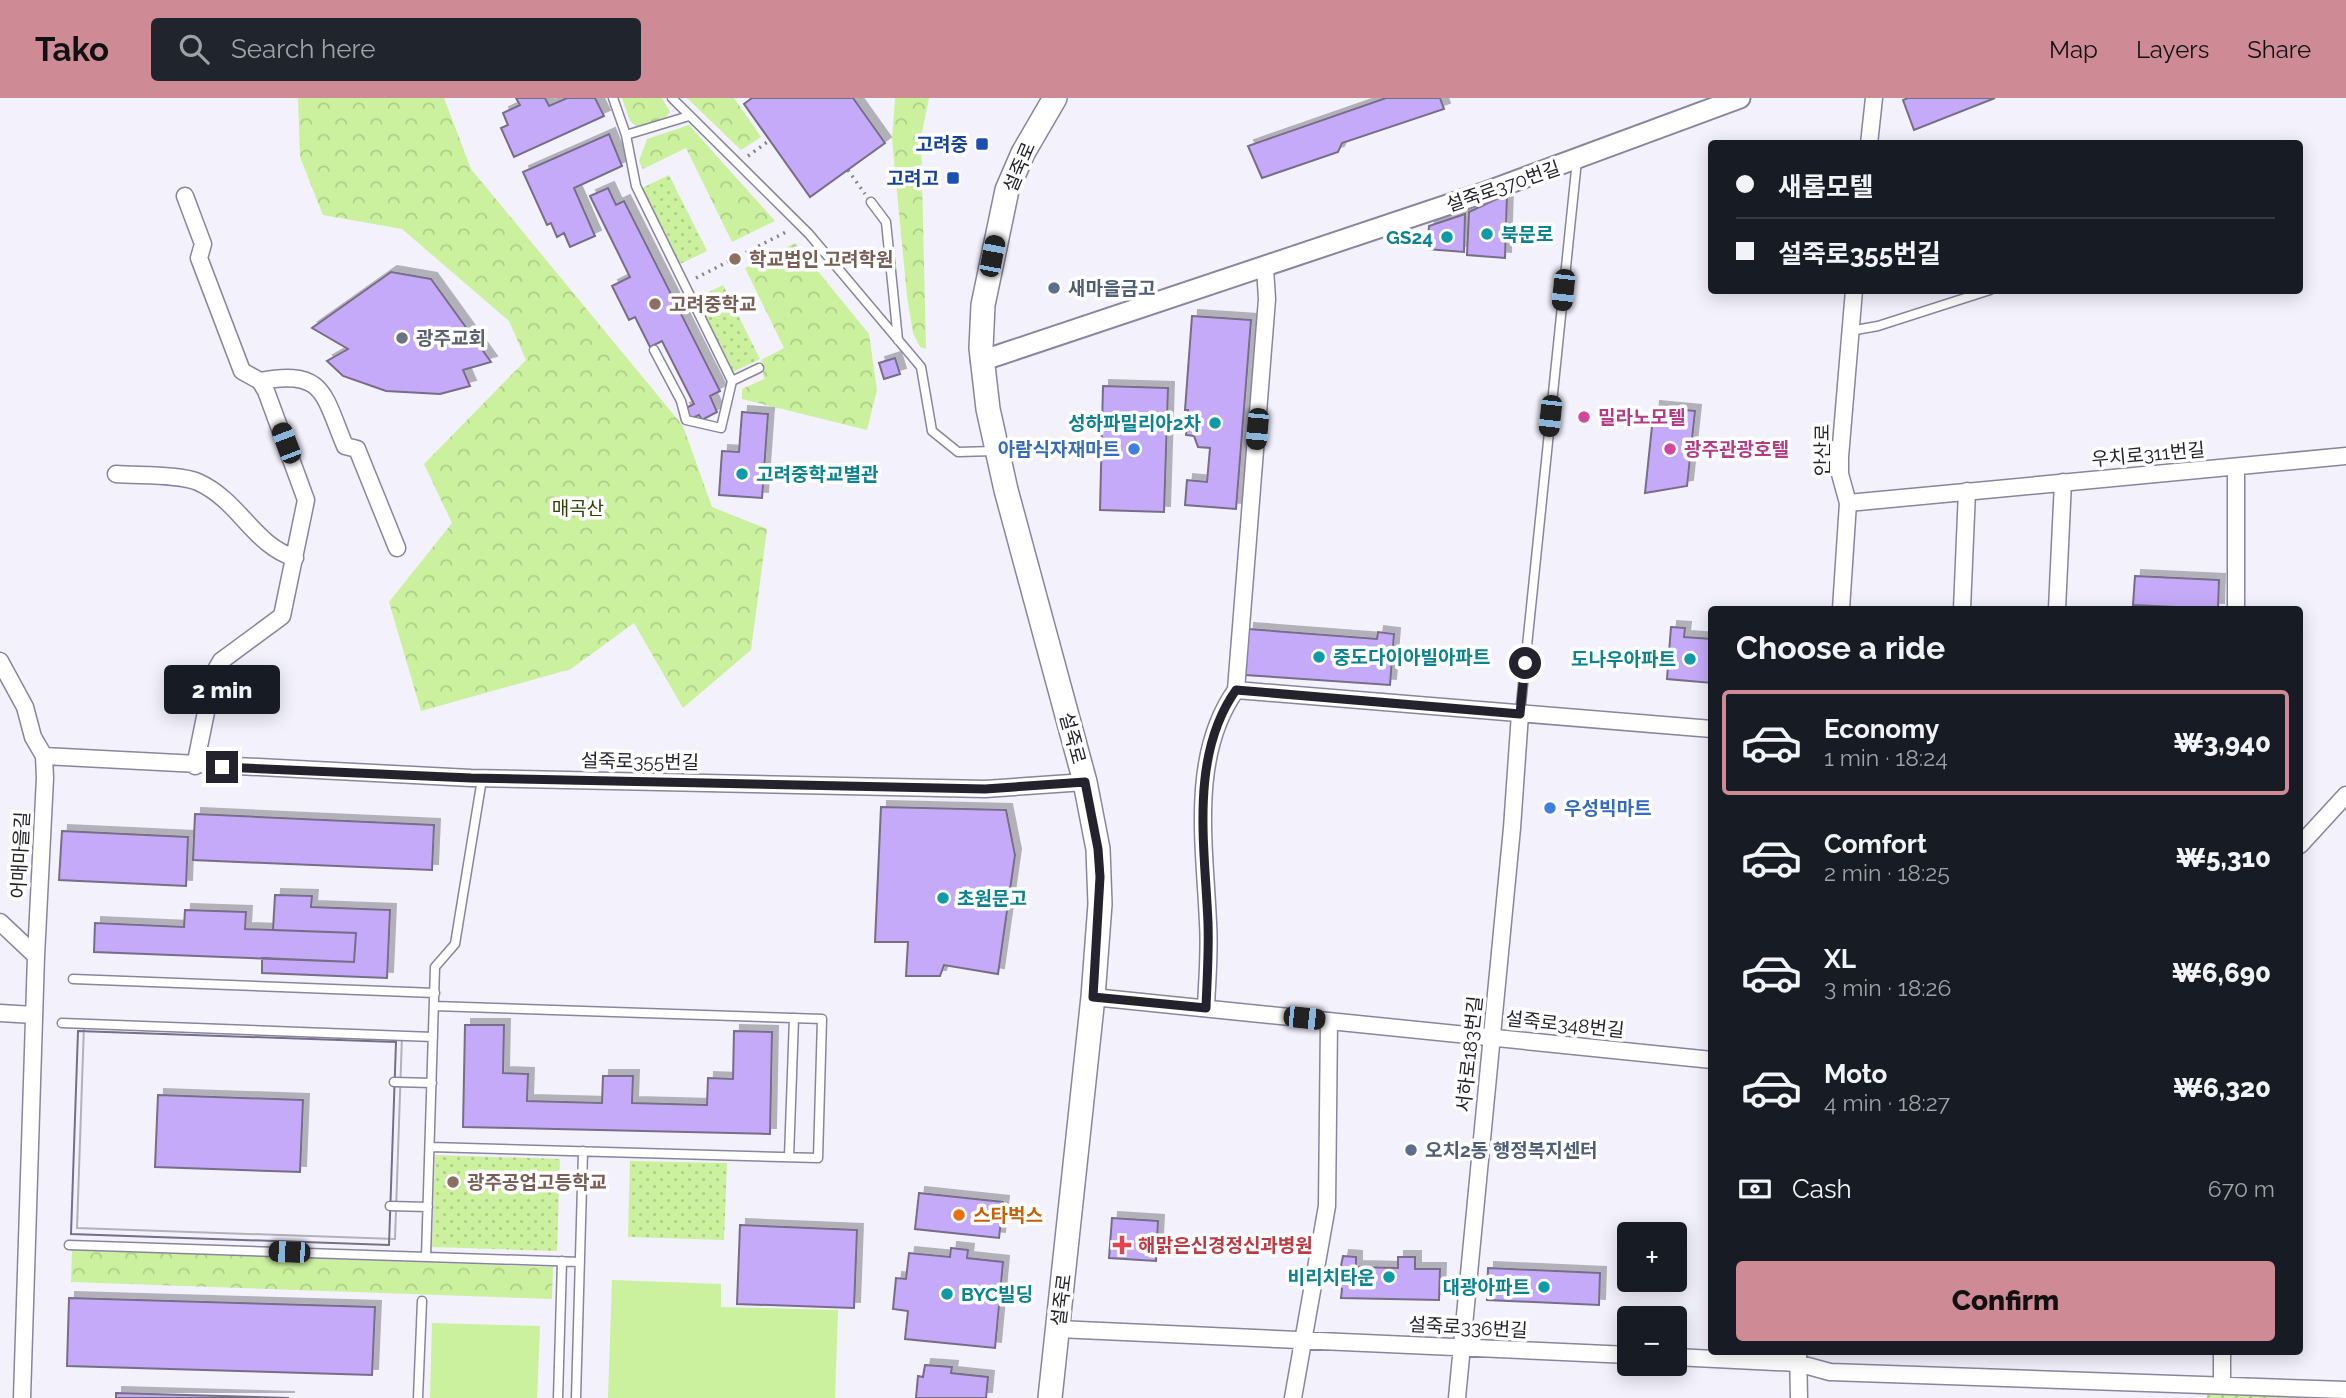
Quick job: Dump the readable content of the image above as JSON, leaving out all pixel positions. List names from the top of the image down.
{
  "streets": {
    "main road": ["설죽로"],
    "street": [
      "설죽로370번길",
      "안산로",
      "우치로311번길",
      "설죽로355번길",
      "어매마을길",
      "설죽로348번길",
      "서하로183번길",
      "설죽로336번길"
    ]
  },
  "crossings": [
    ["설죽로", "설죽로370번길"],
    ["설죽로", "설죽로355번길"],
    ["설죽로", "설죽로348번길"],
    ["설죽로", "설죽로336번길"],
    ["설죽로370번길", "서하로183번길"],
    ["안산로", "우치로311번길"],
    ["설죽로355번길", "어매마을길"],
    ["설죽로348번길", "서하로183번길"],
    ["서하로183번길", "설죽로336번길"]
  ],
  "parks": ["매곡산"],
  "places": {
    "transit": ["고려중", "고려고"],
    "other": [
      "북문로",
      "GS24",
      "학교법인 고려학원",
      "새마을금고",
      "고려중학교",
      "광주교회",
      "밀라노모텔",
      "성하파밀리아2차",
      "아람식자재마트",
      "광주관광호텔",
      "고려중학교별관",
      "중도다이아빌아파트",
      "도나우아파트",
      "우성빅마트",
      "초원문고",
      "오치2동 행정복지센터",
      "광주공업고등학교",
      "스타벅스",
      "비리치타운",
      "대광아파트",
      "BYC빌딩"
    ],
    "health": ["해맑은신경정신과병원"]
  },
  "page": {
    "header": "Tako",
    "search": "Search here",
    "nav": ["Map", "Layers", "Share"],
    "banner": ["새롬모텔", "설죽로355번길"],
    "heading": "Choose a ride",
    "bubble": "2 min",
    "list": [
      {
        "name": "Economy",
        "note": "1 min · 18:24",
        "value": "₩3,940"
      },
      {
        "name": "Comfort",
        "note": "2 min · 18:25",
        "value": "₩5,310"
      },
      {
        "name": "XL",
        "note": "3 min · 18:26",
        "value": "₩6,690"
      },
      {
        "name": "Moto",
        "note": "4 min · 18:27",
        "value": "₩6,320"
      }
    ],
    "pay": ["Cash", "670 m"],
    "map_buttons": ["+", "−"],
    "buttons": "Confirm"
  }
}
